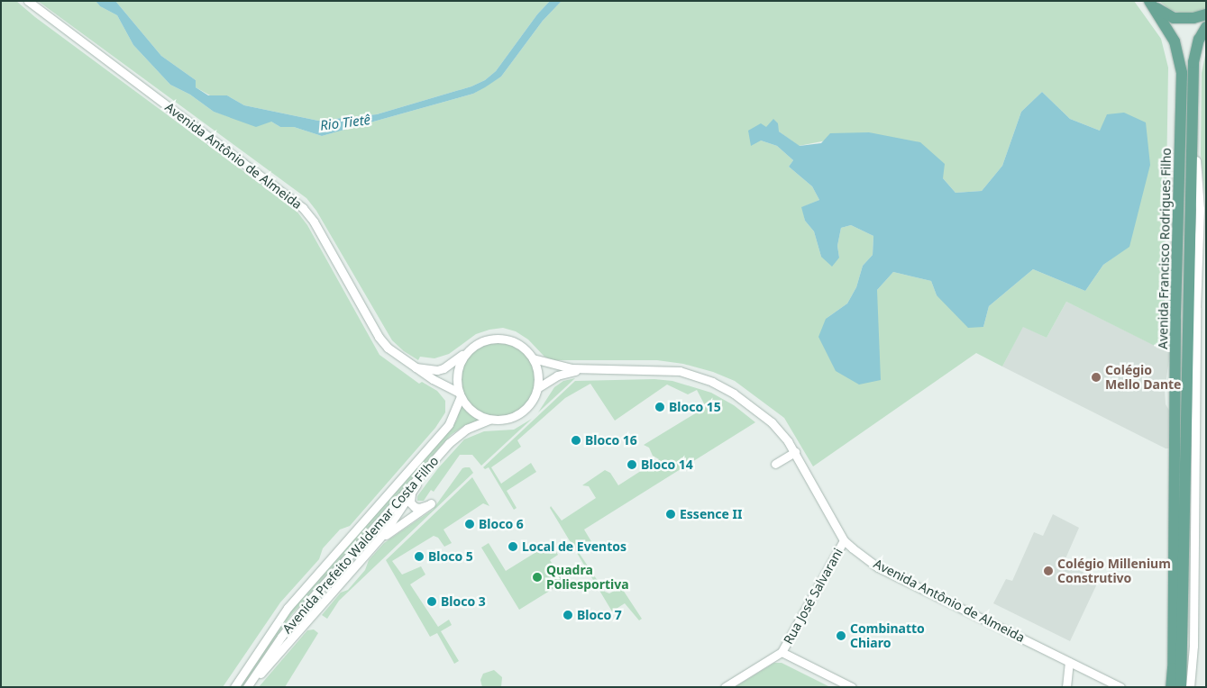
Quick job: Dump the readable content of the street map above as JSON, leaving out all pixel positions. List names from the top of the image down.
{
  "streets": {
    "main road": ["Avenida Francisco Rodrigues Filho"],
    "street": ["Avenida Antônio de Almeida", "Avenida Prefeito Waldemar Costa Filho", "Rua José Salvarani"]
  },
  "crossings": [
    ["Avenida Antônio de Almeida", "Avenida Prefeito Waldemar Costa Filho"],
    ["Avenida Antônio de Almeida", "Rua José Salvarani"]
  ],
  "water": ["Rio Tietê"],
  "places": [
    "Colégio Mello Dante",
    "Bloco 15",
    "Bloco 16",
    "Bloco 14",
    "Essence II",
    "Bloco 6",
    "Local de Eventos",
    "Bloco 5",
    "Colégio Millenium Construtivo",
    "Quadra Poliesportiva",
    "Bloco 3",
    "Bloco 7",
    "Combinatto Chiaro"
  ]
}
